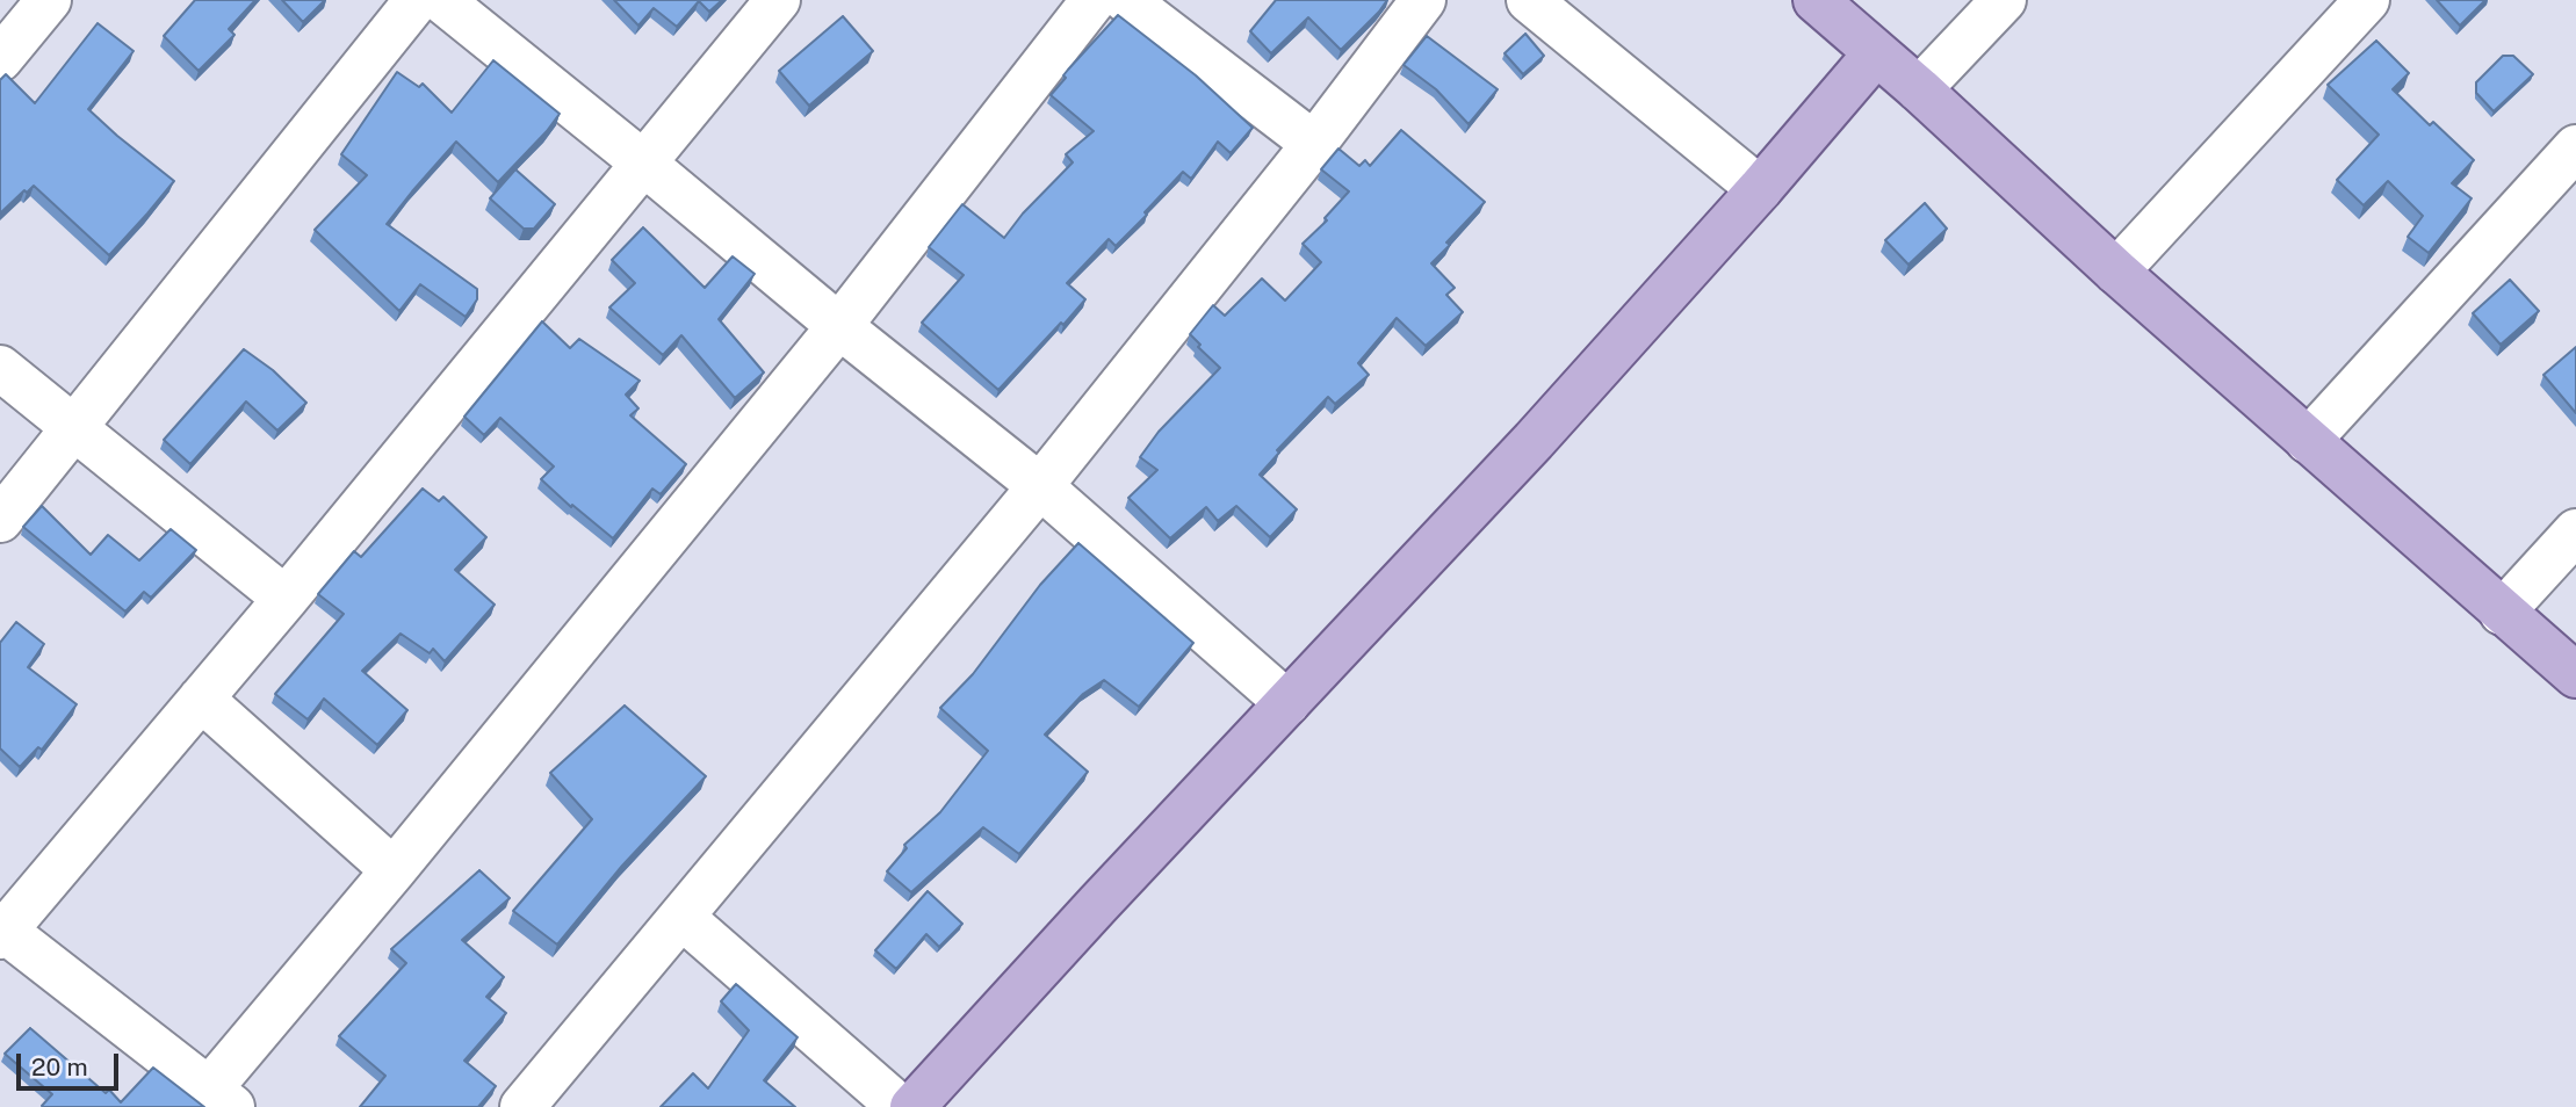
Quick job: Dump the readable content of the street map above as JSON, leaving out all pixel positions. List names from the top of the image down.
{
  "scale_bar": "20 m"
}
